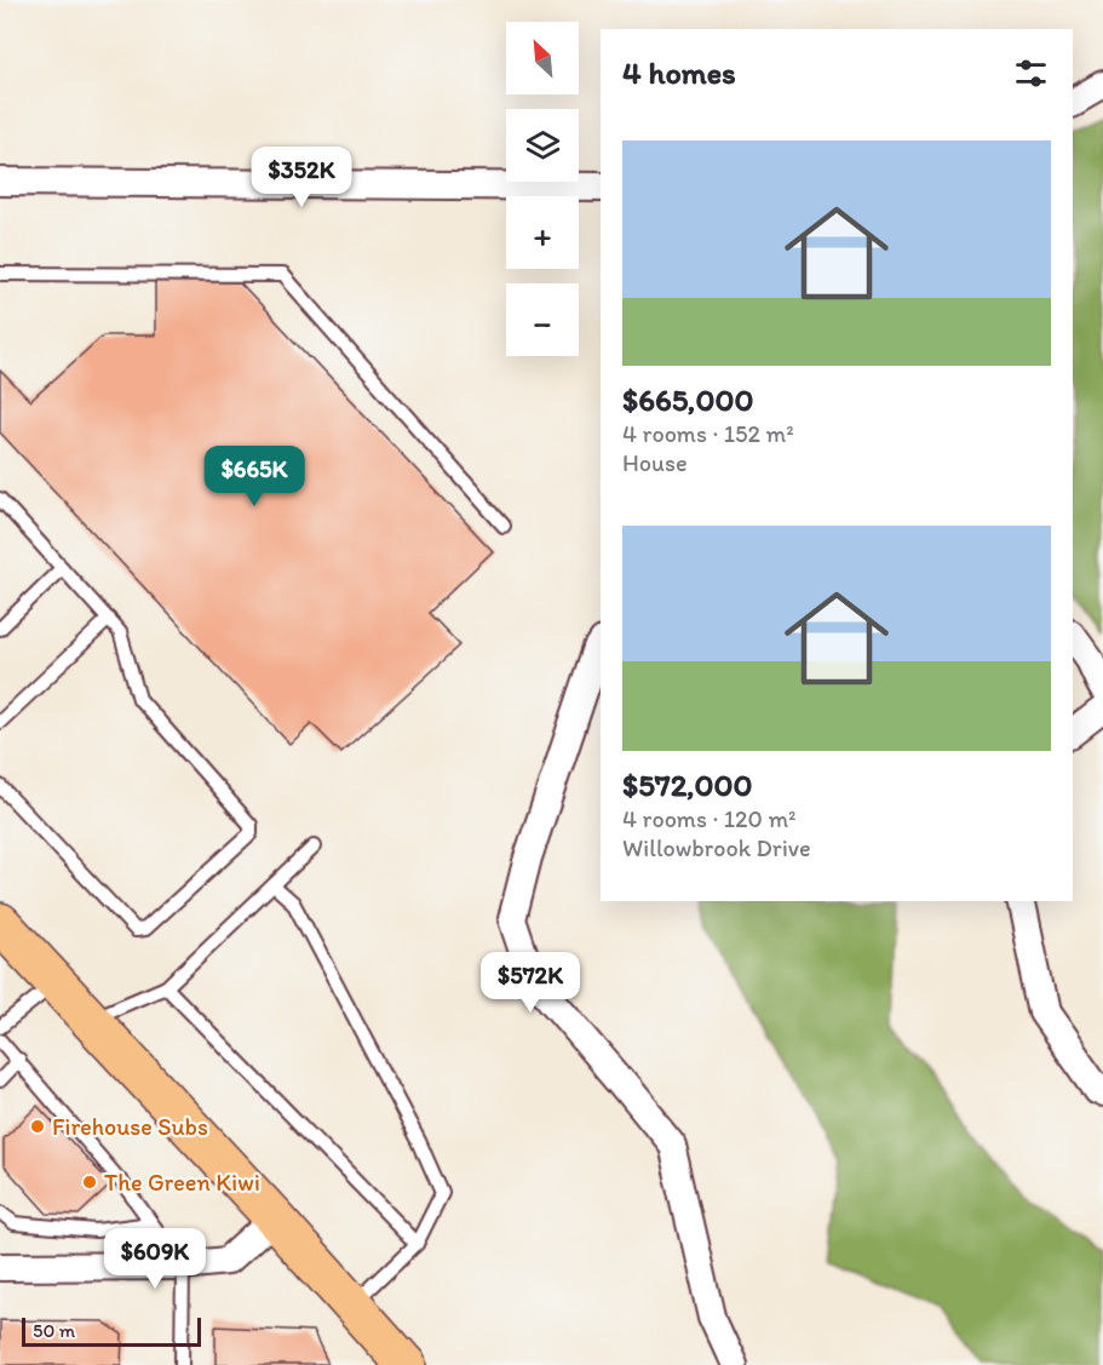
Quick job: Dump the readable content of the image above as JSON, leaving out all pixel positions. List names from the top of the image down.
{
  "places": ["Firehouse Subs", "The Green Kiwi"],
  "scale_bar": "50 m",
  "north": "top left",
  "page": {
    "map_buttons": ["+", "−"],
    "heading": "4 homes",
    "list": [
      {
        "name": "$665,000",
        "note": "4 rooms · 152 m² · House"
      },
      {
        "name": "$572,000",
        "note": "4 rooms · 120 m² · Willowbrook Drive"
      }
    ],
    "price": [
      "$352K",
      "$665K",
      "$572K",
      "$609K"
    ],
    "scale": "50 m"
  }
}
